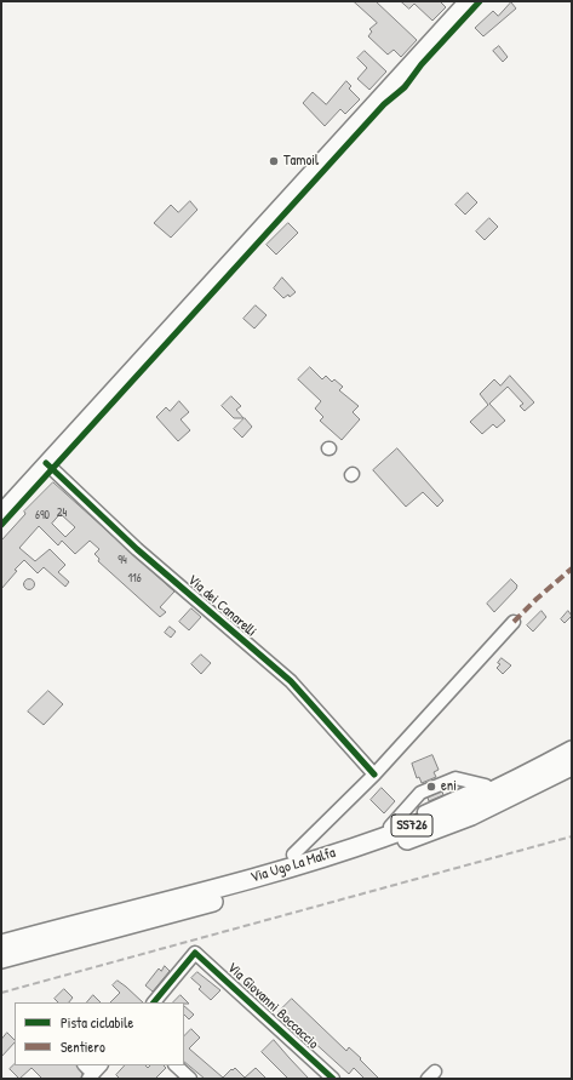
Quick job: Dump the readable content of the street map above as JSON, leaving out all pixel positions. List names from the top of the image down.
{
  "streets": {
    "highway": ["SS726", "Via Ugo La Malfa"],
    "street": ["Via dei Canarelli", "Via Giovanni Boccaccio"]
  },
  "places": ["Tamoil", "eni"],
  "house_numbers": [
    "24",
    "690",
    "94",
    "116"
  ],
  "legend": ["Pista ciclabile", "Sentiero"]
}
